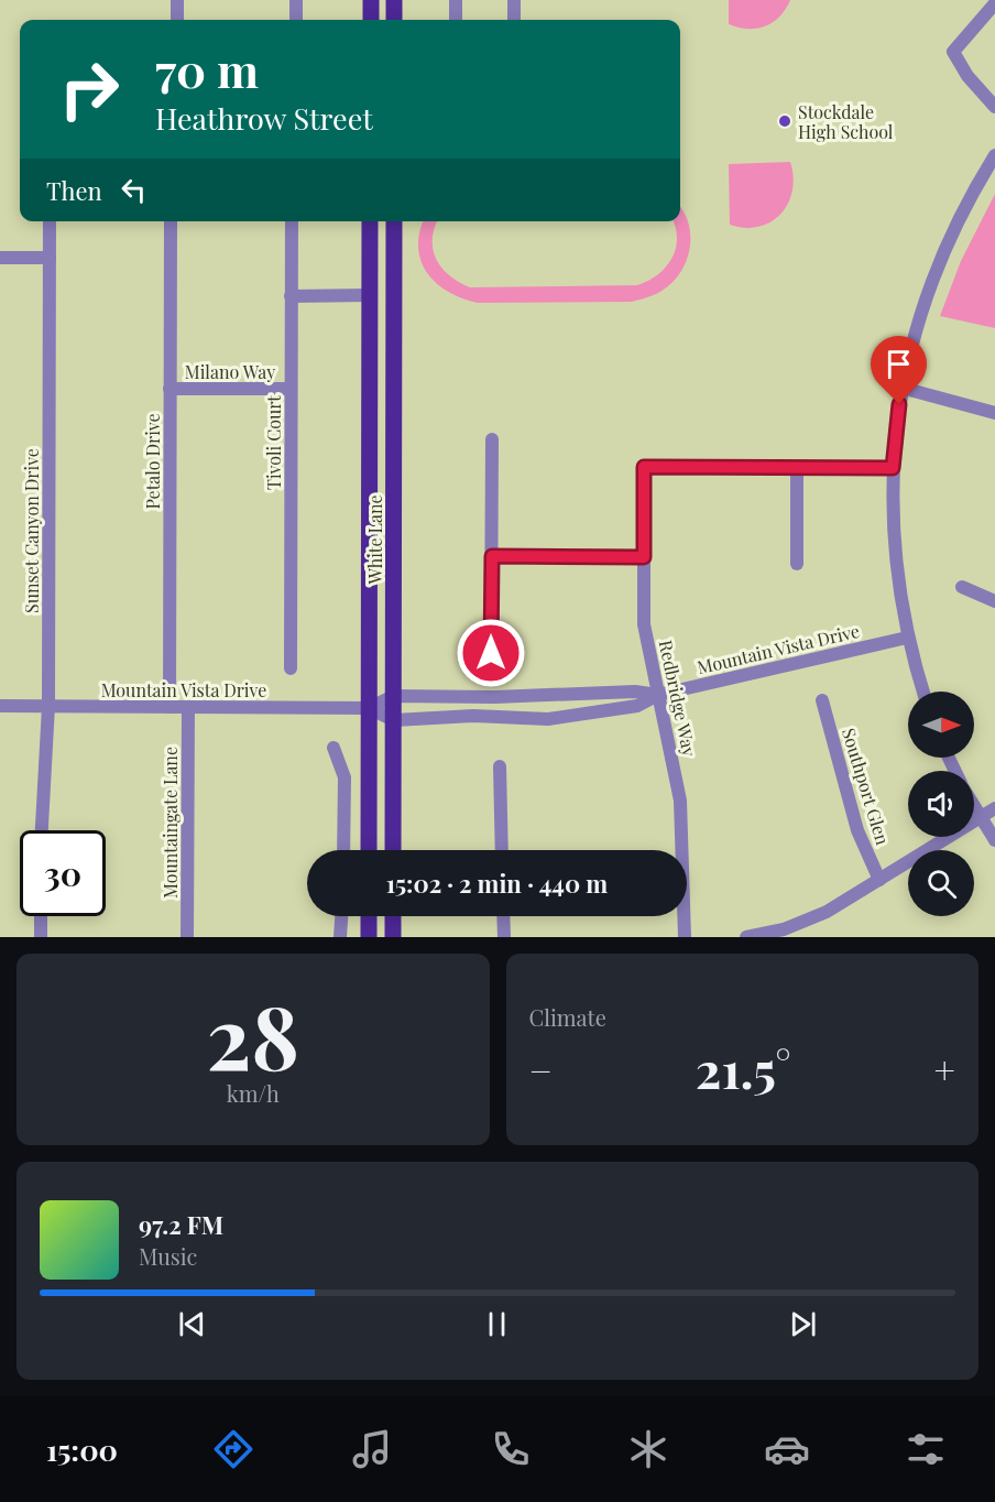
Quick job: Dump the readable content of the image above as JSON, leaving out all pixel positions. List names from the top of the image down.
{
  "streets": {
    "main road": ["White Lane"],
    "street": [
      "Milano Way",
      "Tivoli Court",
      "Petalo Drive",
      "Sunset Canyon Drive",
      "Mountain Vista Drive",
      "Redbridge Way",
      "Southport Glen",
      "Mountaingate Lane"
    ]
  },
  "crossings": [
    ["Milano Way", "Tivoli Court"],
    ["Milano Way", "Petalo Drive"],
    ["Petalo Drive", "Mountain Vista Drive"],
    ["Sunset Canyon Drive", "Mountain Vista Drive"],
    ["White Lane", "Mountain Vista Drive"],
    ["Mountain Vista Drive", "Redbridge Way"],
    ["Mountain Vista Drive", "Mountaingate Lane"]
  ],
  "places": ["Stockdale High School"],
  "north": "right",
  "page": {
    "turn": ["70 m", "Heathrow Street"],
    "then": "Then",
    "limit": "30",
    "trip": "15:02 · 2 min · 440 m",
    "tile": [
      ["28", "km/h"],
      "Climate"
    ],
    "heat": ["−", "21.5°", "+"],
    "song": ["97.2 FM", "Music"],
    "tabs": "15:00"
  }
}
